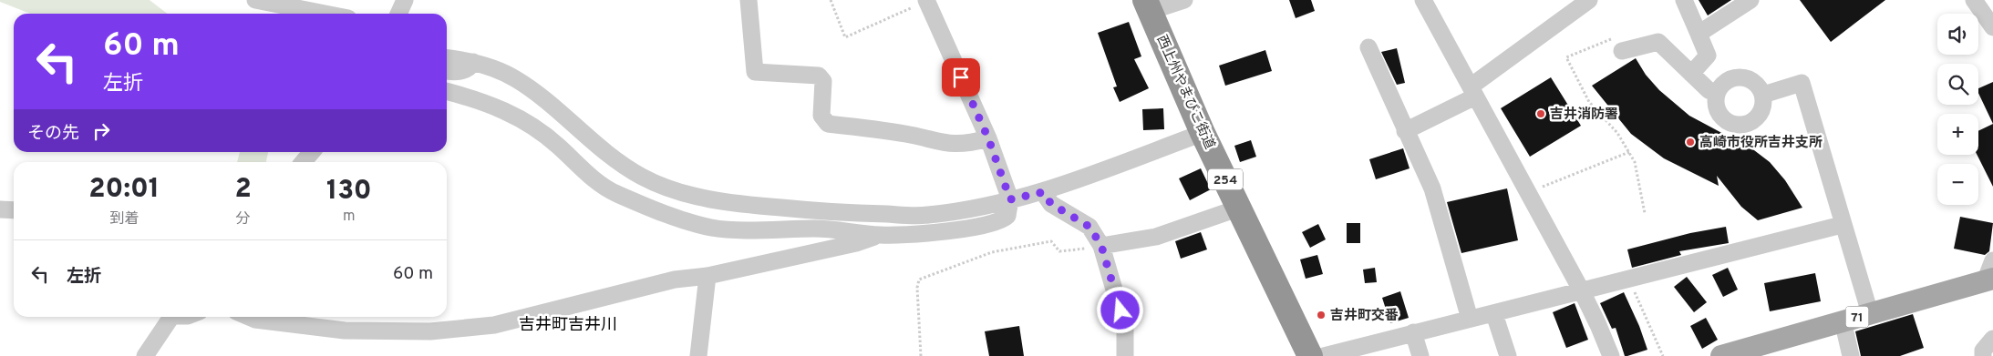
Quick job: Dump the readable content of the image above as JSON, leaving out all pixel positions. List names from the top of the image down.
{
  "streets": {
    "highway": ["西上州やまびこ街道", "254"],
    "main road": ["71"]
  },
  "districts": ["吉井町吉井川"],
  "places": ["吉井消防署", "高崎市役所吉井支所", "吉井町交番"],
  "page": {
    "map_buttons": ["+", "−"],
    "turn": ["60 m", "左折"],
    "then": "その先",
    "eta": [
      "20:01",
      "到着",
      "2",
      "分",
      "130",
      "m"
    ],
    "list": [
      {
        "name": "左折",
        "value": "60 m"
      }
    ]
  }
}
